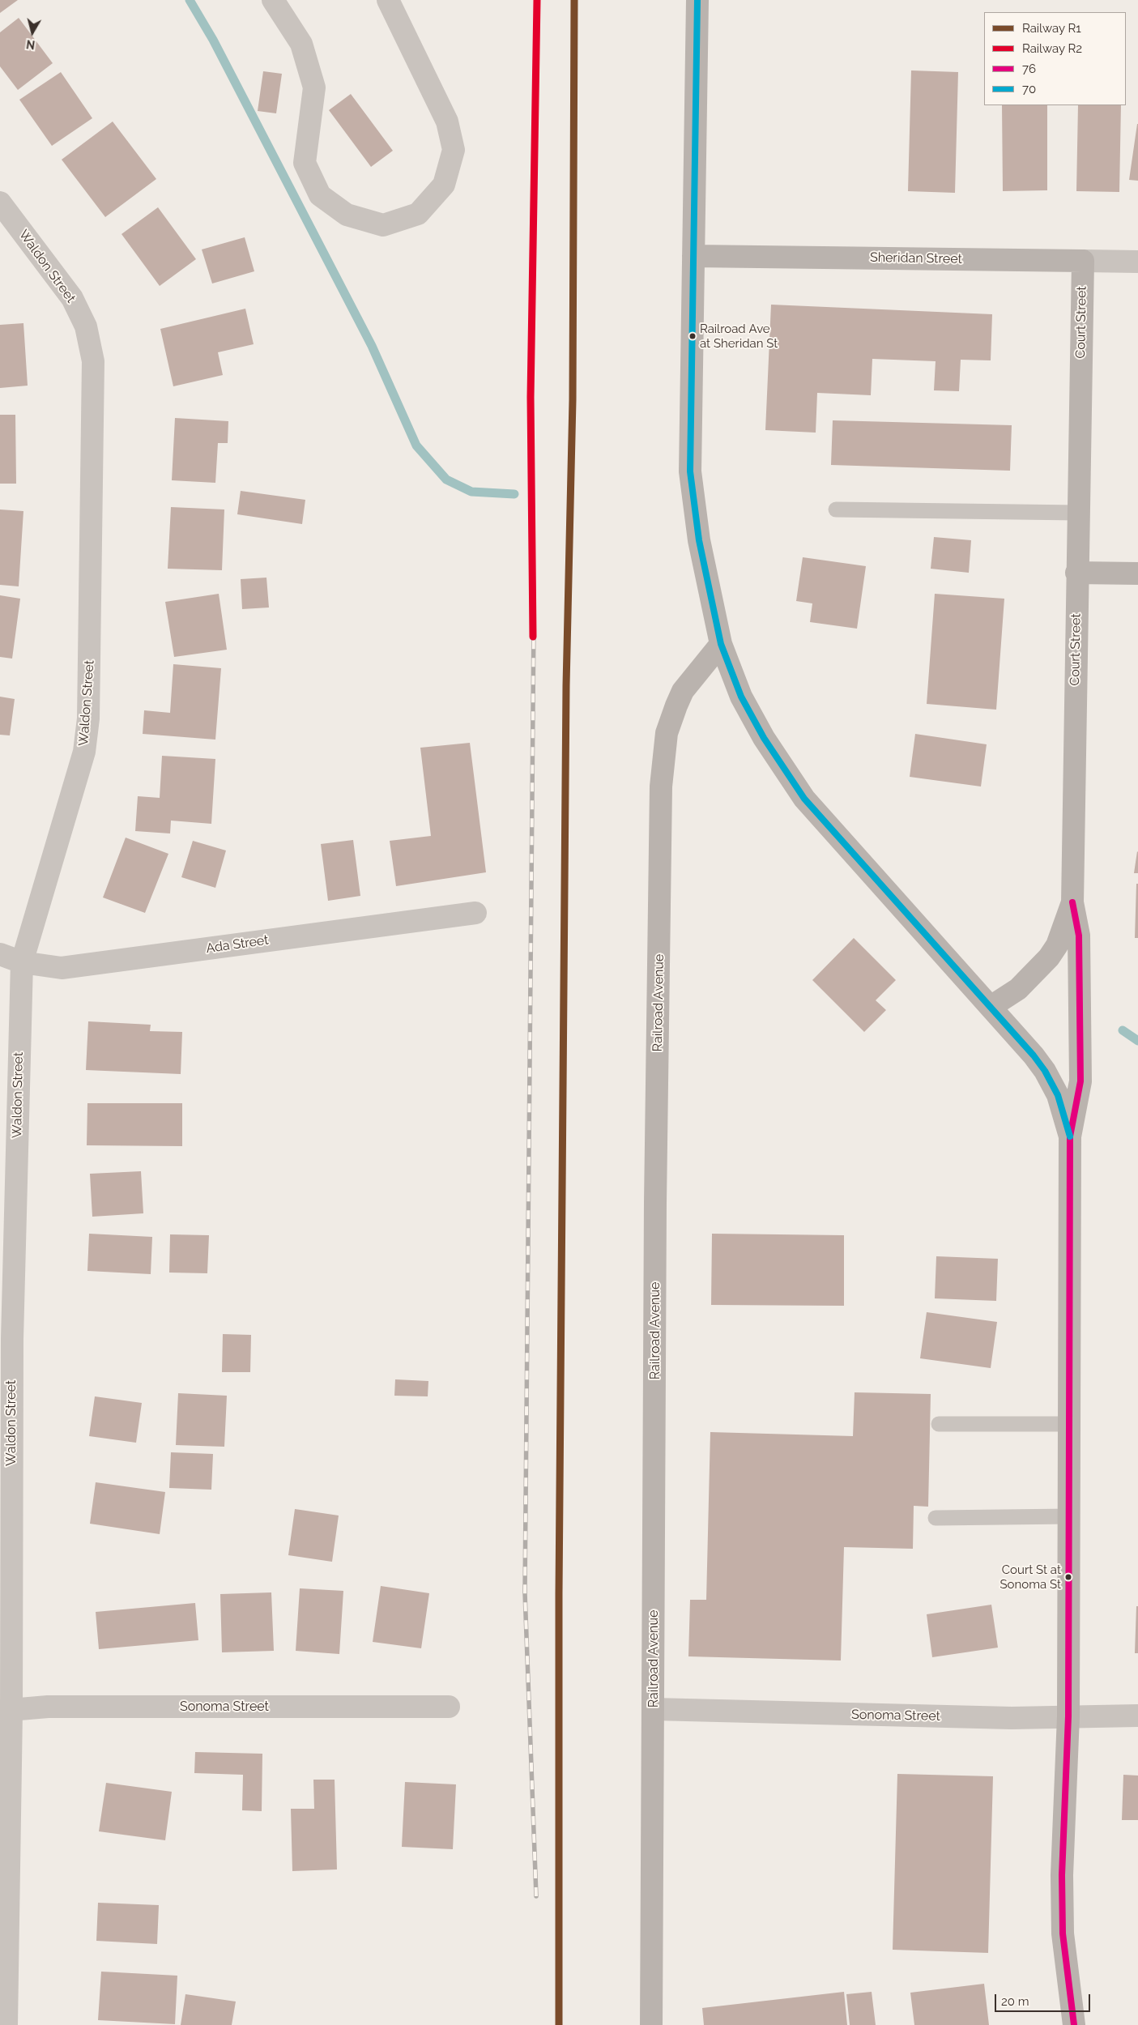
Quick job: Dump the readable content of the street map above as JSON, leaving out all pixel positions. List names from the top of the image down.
{
  "streets": {
    "street": [
      "Sheridan Street",
      "Waldon Street",
      "Court Street",
      "Ada Street",
      "Railroad Avenue",
      "Sonoma Street"
    ]
  },
  "crossings": [
    ["Sheridan Street", "Court Street"],
    ["Waldon Street", "Ada Street"],
    ["Waldon Street", "Sonoma Street"],
    ["Railroad Avenue", "Sonoma Street"]
  ],
  "places": ["Railroad Ave at Sheridan St", "Court St at Sonoma St"],
  "lines": [
    "rail line R1",
    "rail line R2",
    "transit line 70",
    "transit line 76"
  ],
  "legend": [
    "Railway R1",
    "Railway R2",
    "76",
    "70"
  ],
  "scale_bar": "20 m",
  "north": "bottom"
}
